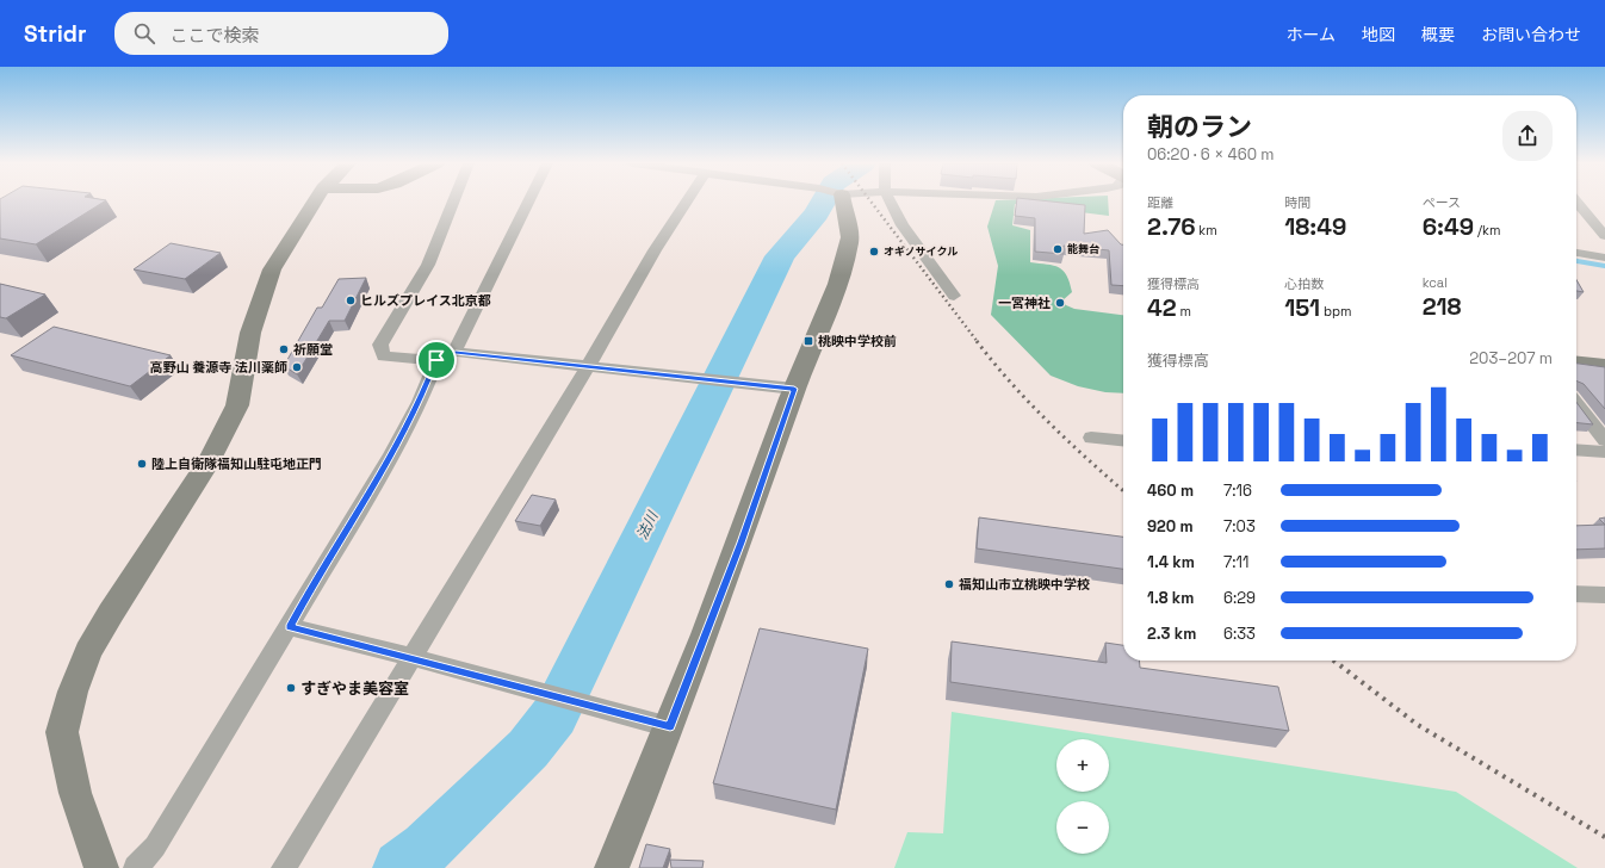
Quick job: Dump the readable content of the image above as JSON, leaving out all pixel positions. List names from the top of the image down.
{
  "water": ["法川"],
  "places": {
    "other": [
      "能舞台",
      "オギノサイクル",
      "ヒルズプレイス北京都",
      "一宮神社",
      "祈願堂",
      "高野山 養源寺 法川薬師",
      "陸上自衛隊福知山駐屯地正門",
      "福知山市立桃映中学校",
      "すぎやま美容室"
    ],
    "transit": ["桃映中学校前"]
  },
  "page": {
    "header": "Stridr",
    "search": "ここで検索",
    "nav": [
      "ホーム",
      "地図",
      "概要",
      "お問い合わせ"
    ],
    "heading": ["朝のラン", "06:20 · 6 × 460 m"],
    "stats": [
      ["距離", "2.76 km"],
      ["時間", "18:49"],
      ["ペース", "6:49 /km"],
      ["獲得標高", "42 m"],
      ["心拍数", "151 bpm"],
      ["kcal", "218"]
    ],
    "chart": ["獲得標高", "203–207 m"],
    "list": [
      {
        "name": "460 m",
        "note": "7:16"
      },
      {
        "name": "920 m",
        "note": "7:03"
      },
      {
        "name": "1.4 km",
        "note": "7:11"
      },
      {
        "name": "1.8 km",
        "note": "6:29"
      },
      {
        "name": "2.3 km",
        "note": "6:33"
      }
    ],
    "map_buttons": ["+", "−"]
  }
}
